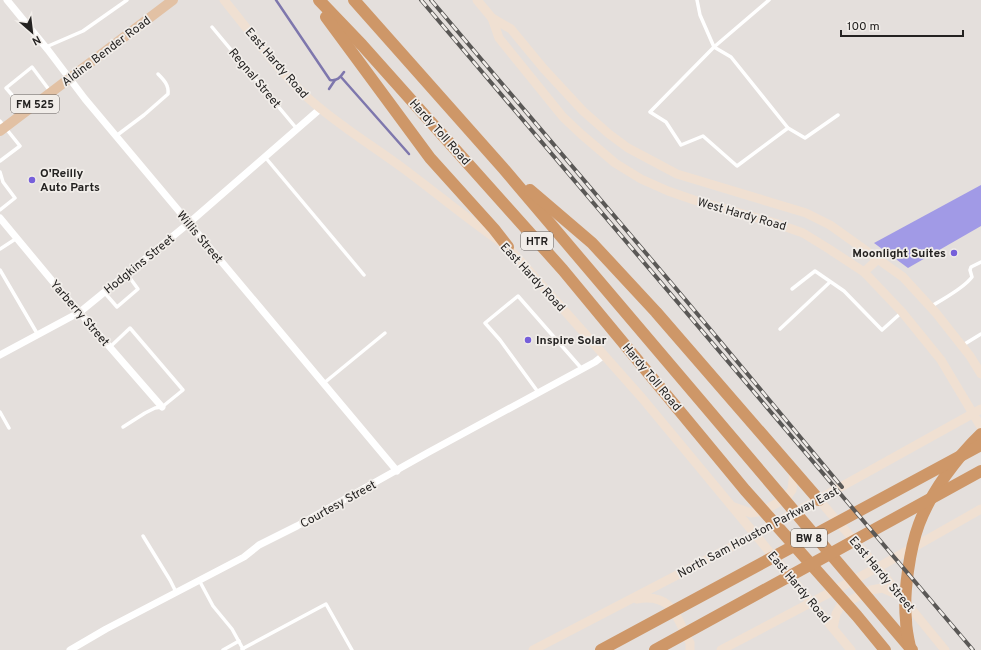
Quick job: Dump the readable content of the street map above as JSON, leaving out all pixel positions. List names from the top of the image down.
{
  "streets": {
    "highway": ["Hardy Toll Road", "HTR", "BW 8"],
    "main road": [
      "Aldine Bender Road",
      "East Hardy Road",
      "FM 525",
      "West Hardy Road",
      "North Sam Houston Parkway East",
      "East Hardy Street"
    ],
    "street": [
      "Willis Street",
      "Hodgkins Street",
      "Yarberry Street",
      "Courtesy Street"
    ],
    "lane": ["Regnal Street"]
  },
  "crossings": [
    ["Aldine Bender Road", "Willis Street"],
    ["East Hardy Road", "Hodgkins Street"],
    ["East Hardy Road", "Courtesy Street"],
    ["East Hardy Road", "North Sam Houston Parkway East"],
    ["Regnal Street", "Hodgkins Street"],
    ["West Hardy Road", "North Sam Houston Parkway East"],
    ["Willis Street", "Hodgkins Street"],
    ["Willis Street", "Courtesy Street"],
    ["Hodgkins Street", "Yarberry Street"],
    ["North Sam Houston Parkway East", "East Hardy Street"]
  ],
  "places": ["O'Reilly Auto Parts", "Moonlight Suites", "Inspire Solar"],
  "scale_bar": "100 m",
  "north": "bottom right"
}
